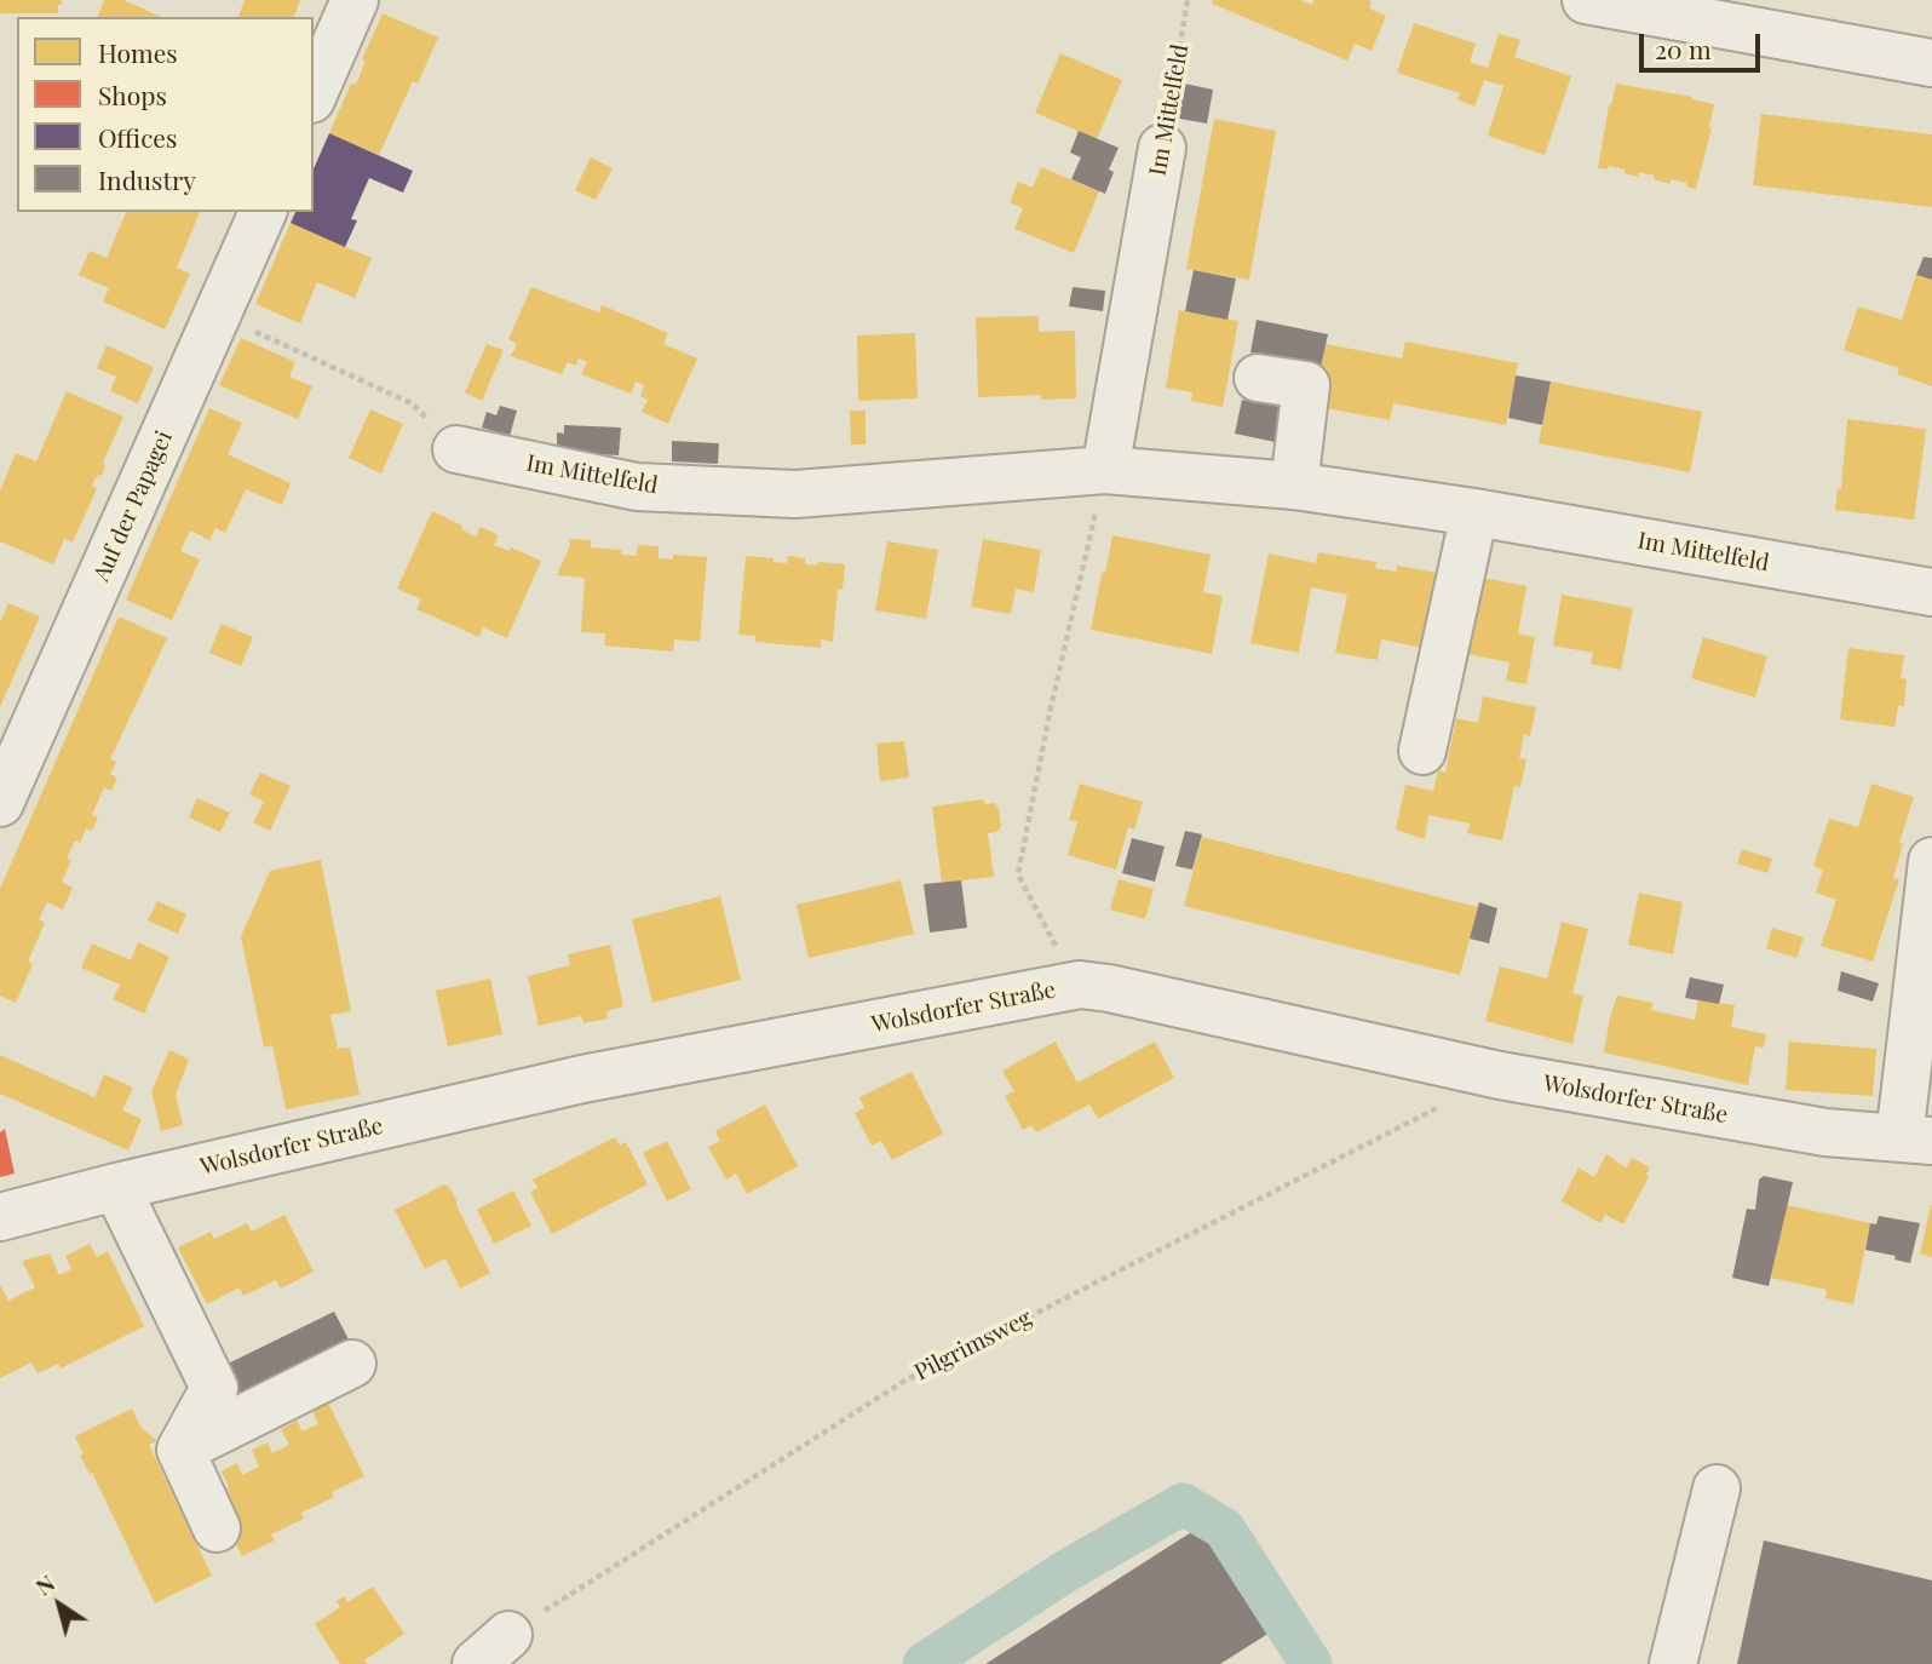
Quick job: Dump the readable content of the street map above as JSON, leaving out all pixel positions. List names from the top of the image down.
{
  "streets": {
    "street": ["Im Mittelfeld", "Auf der Papagei", "Wolsdorfer Straße"],
    "path": ["Pilgrimsweg"]
  },
  "legend": [
    "Homes",
    "Shops",
    "Offices",
    "Industry"
  ],
  "scale_bar": "20 m",
  "north": "top left"
}
